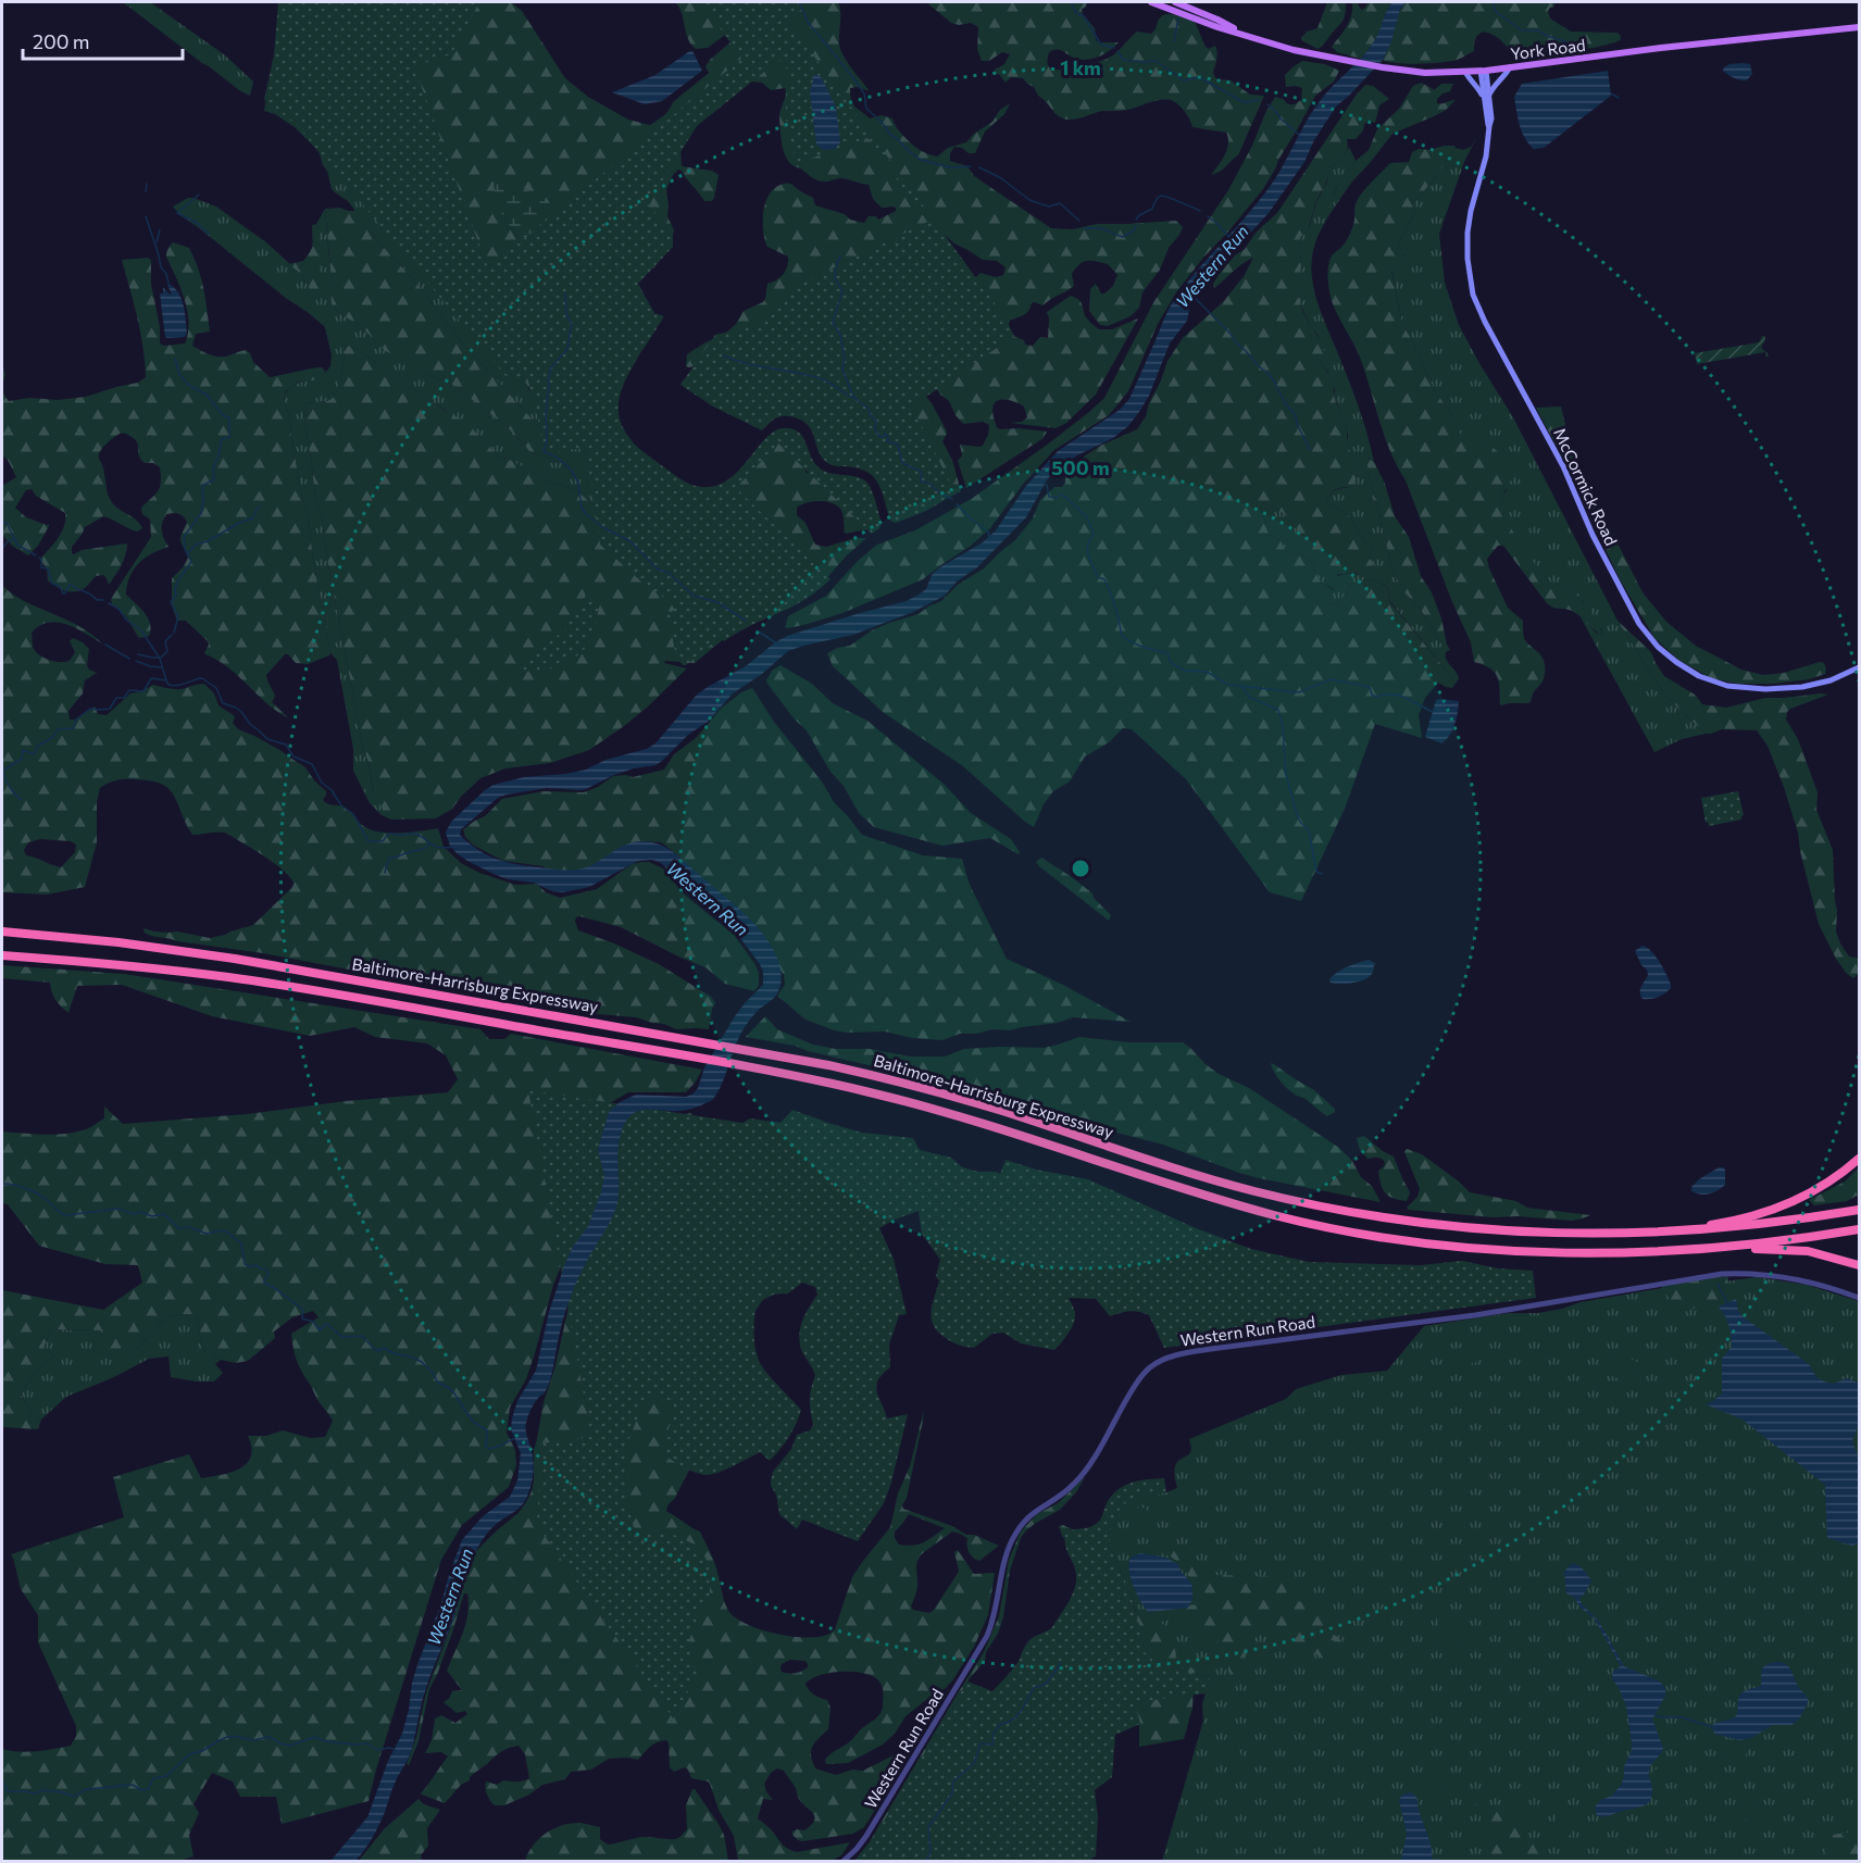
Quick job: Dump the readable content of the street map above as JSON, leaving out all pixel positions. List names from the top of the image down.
{
  "streets": {
    "highway": ["Baltimore-Harrisburg Expressway"],
    "main road": ["York Road", "McCormick Road"],
    "street": ["Western Run Road"]
  },
  "crossings": [
    ["York Road", "McCormick Road"]
  ],
  "water": ["Western Run"],
  "scale_bar": "200 m",
  "rings": ["1 km", "500 m"]
}
